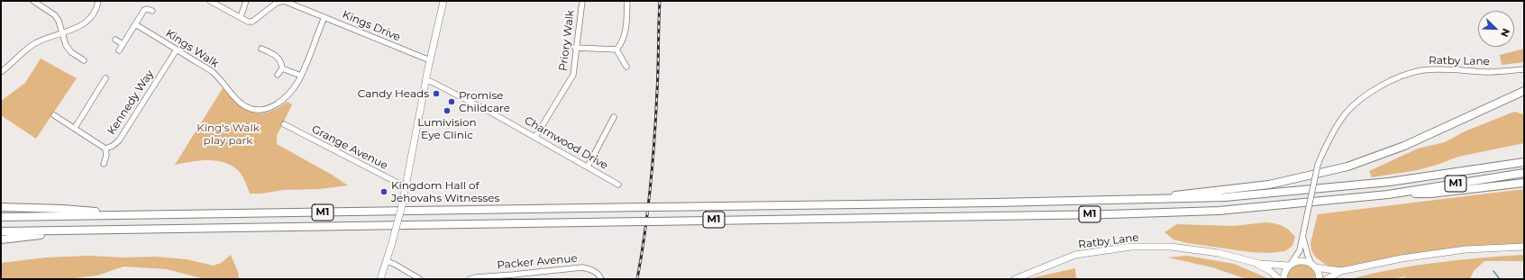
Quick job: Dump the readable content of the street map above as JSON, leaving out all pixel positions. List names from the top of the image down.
{
  "streets": {
    "highway": ["M1"],
    "main road": ["Ratby Lane"],
    "street": [
      "Kings Drive",
      "Priory Walk",
      "Kings Walk",
      "Kennedy Way",
      "Charnwood Drive",
      "Grange Avenue",
      "Packer Avenue"
    ]
  },
  "crossings": [
    ["Kings Drive", "Kings Walk"],
    ["Priory Walk", "Charnwood Drive"],
    ["Kings Walk", "Kennedy Way"]
  ],
  "parks": ["King's Walk play park"],
  "places": [
    "Candy Heads",
    "Promise Childcare",
    "Lumivision Eye Clinic",
    "Kingdom Hall of Jehovahs Witnesses"
  ],
  "north": "bottom right"
}
